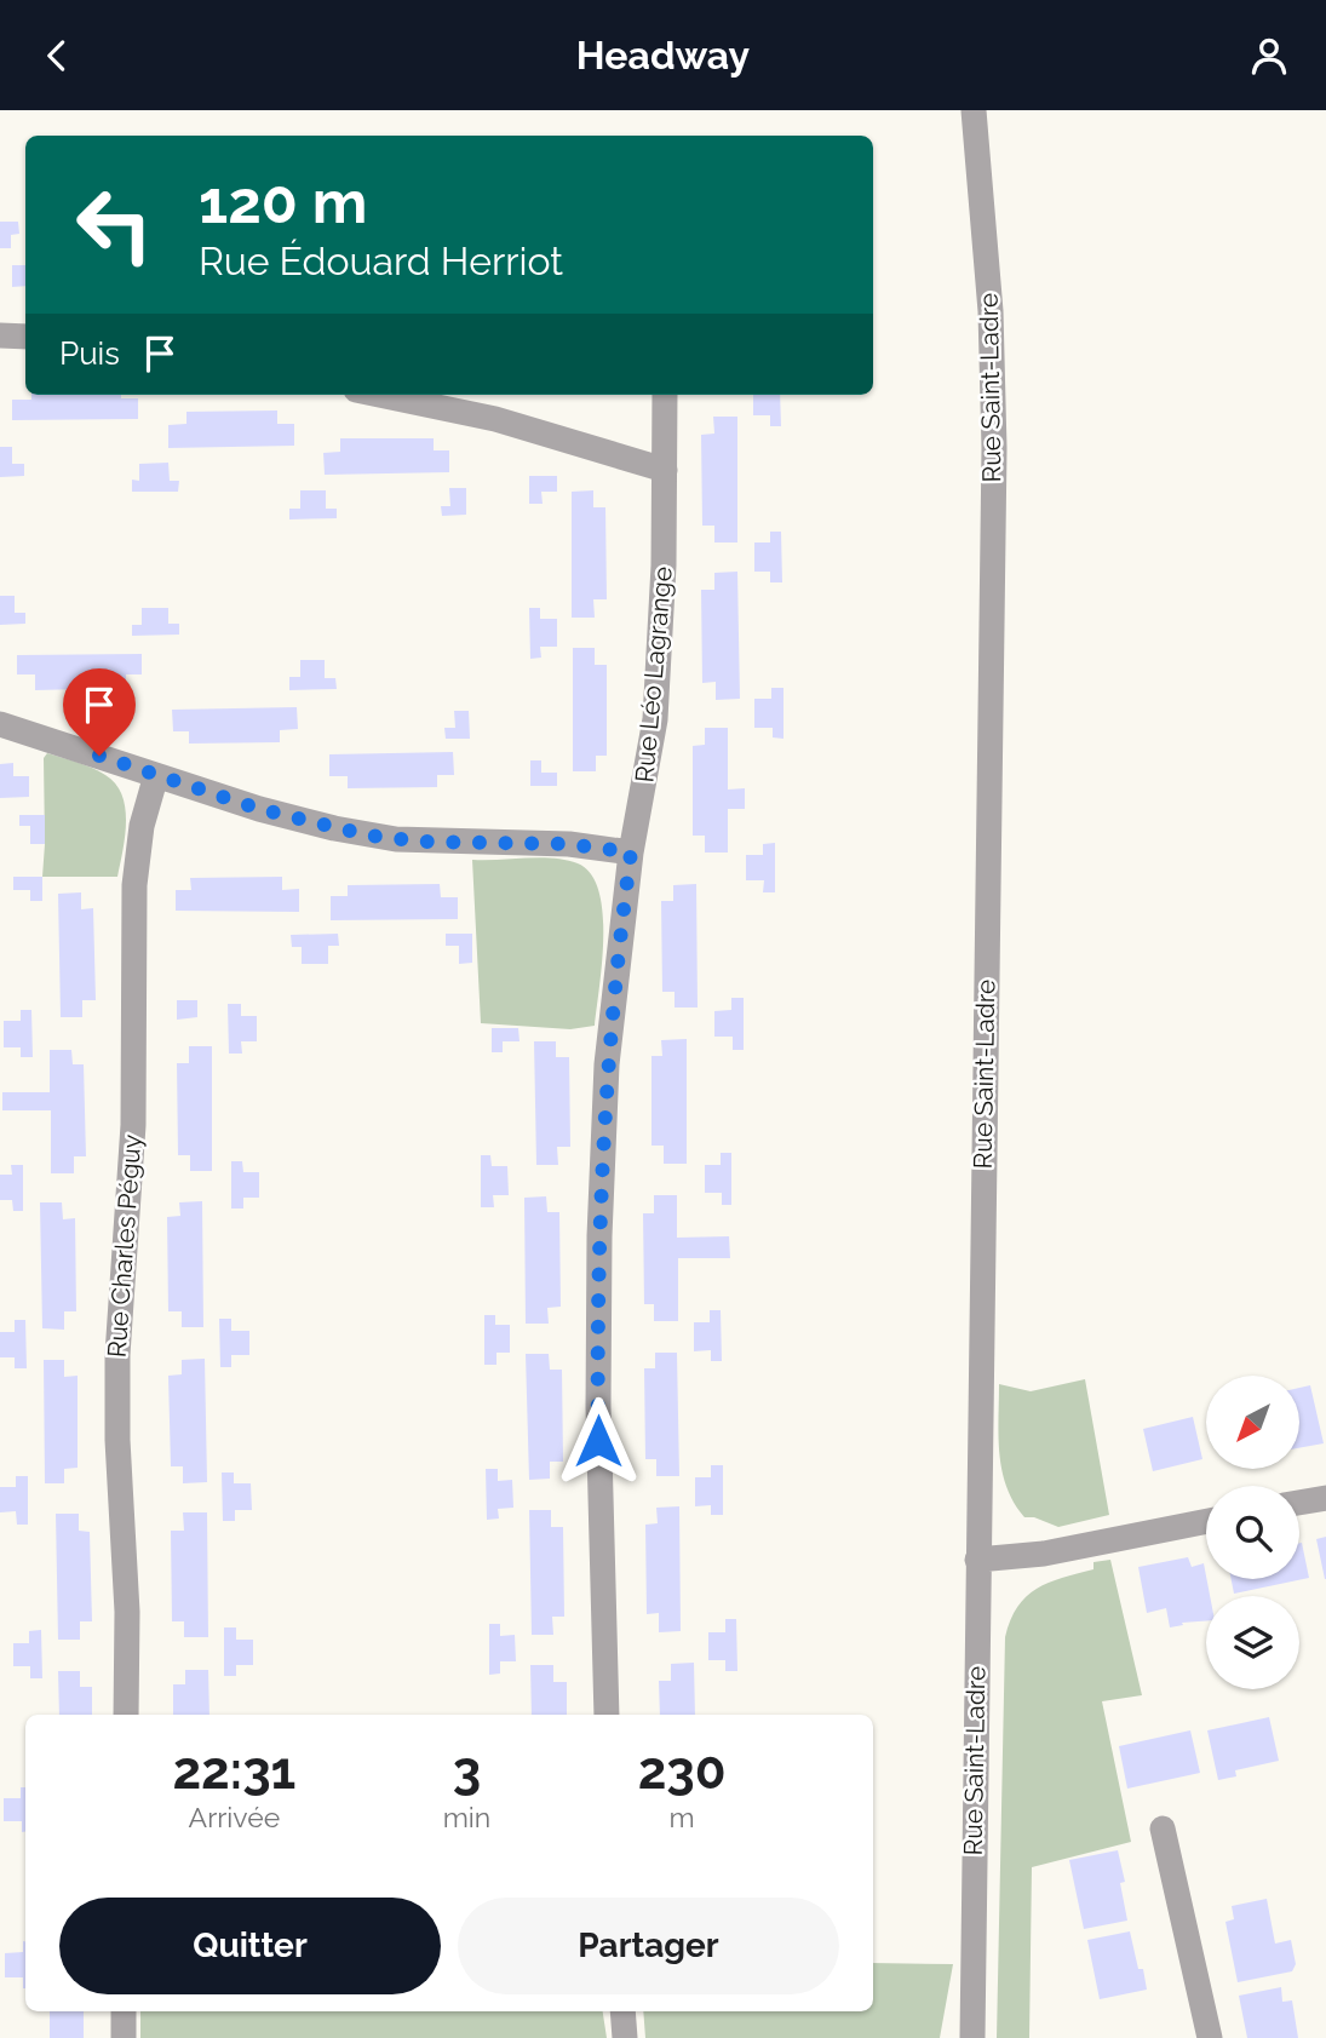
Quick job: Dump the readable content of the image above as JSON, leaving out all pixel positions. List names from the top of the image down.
{
  "streets": {
    "street": ["Rue Saint-Ladre", "Rue Léo Lagrange", "Rue Charles Péguy"]
  },
  "north": "bottom left",
  "page": {
    "header": "Headway",
    "turn": ["120 m", "Rue Édouard Herriot"],
    "then": "Puis",
    "eta": [
      "22:31",
      "Arrivée",
      "3",
      "min",
      "230",
      "m"
    ],
    "buttons": ["Quitter", "Partager"]
  }
}
